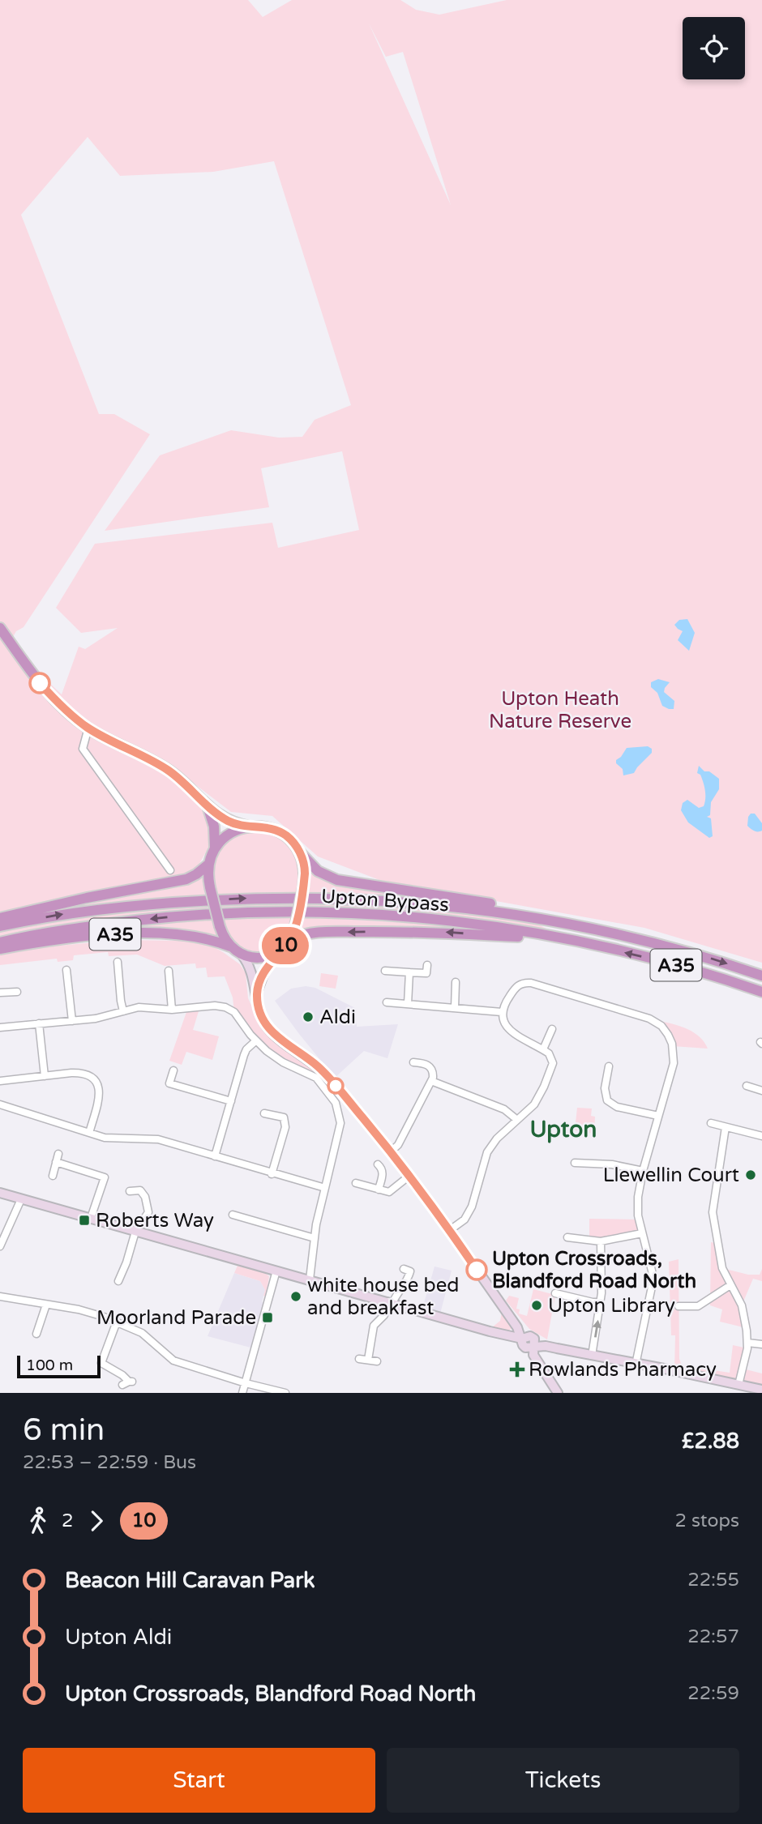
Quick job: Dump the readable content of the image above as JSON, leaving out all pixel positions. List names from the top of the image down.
{
  "streets": {
    "highway": ["Upton Bypass", "A35"]
  },
  "crossings": [
    ["Upton Bypass", "A35"]
  ],
  "districts": ["Upton"],
  "parks": ["Upton Heath Nature Reserve"],
  "places": {
    "other": [
      "Aldi",
      "Llewellin Court",
      "Upton Crossroads, Blandford Road North",
      "white house bed and breakfast",
      "Upton Library"
    ],
    "transit": ["Roberts Way", "Moorland Parade"],
    "health": ["Rowlands Pharmacy"]
  },
  "lines": ["bus line 10"],
  "scale_bar": "100 m",
  "page": {
    "on_map": "10",
    "scale": "100 m",
    "heading": ["6 min", "22:53 – 22:59 · Bus", "£2.88"],
    "legs": ["2", "10", "2 stops"],
    "list": [
      {
        "name": "Beacon Hill Caravan Park",
        "value": "22:55"
      },
      {
        "name": "Upton Aldi",
        "value": "22:57"
      },
      {
        "name": "Upton Crossroads, Blandford Road North",
        "value": "22:59"
      }
    ],
    "buttons": ["Start", "Tickets"]
  }
}
